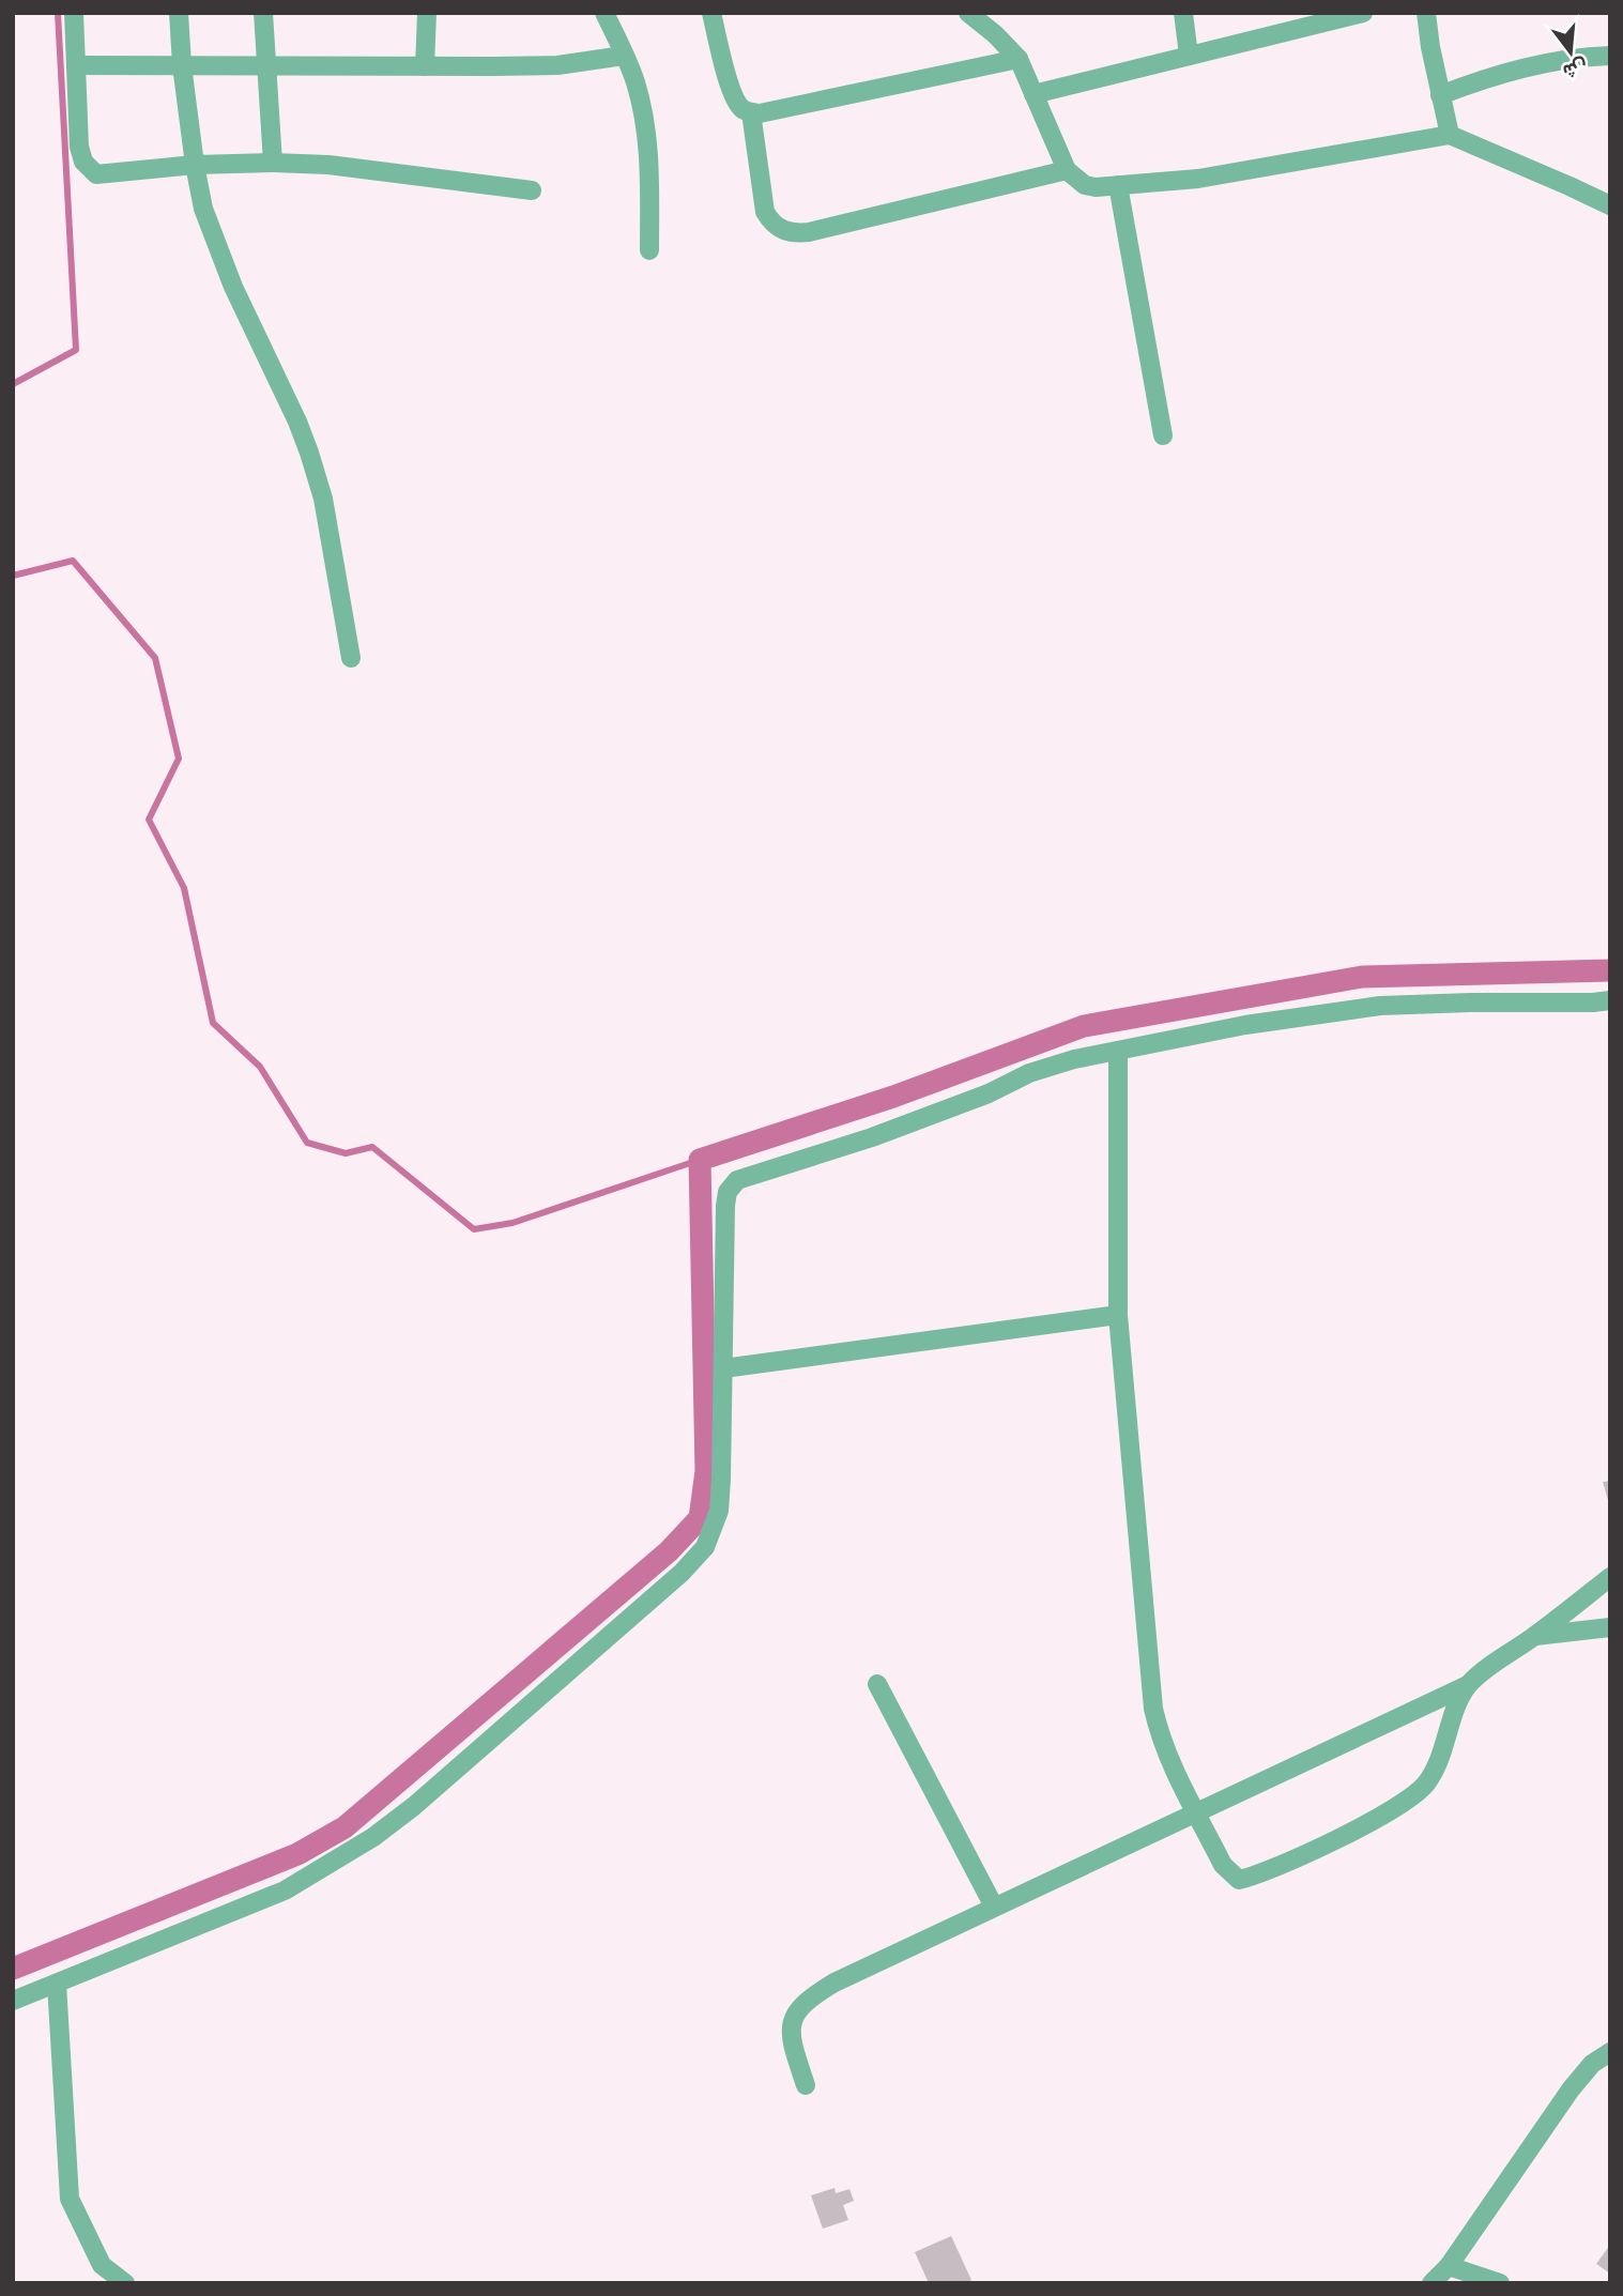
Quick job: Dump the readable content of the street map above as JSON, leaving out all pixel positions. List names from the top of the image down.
{
  "north": "bottom"
}
